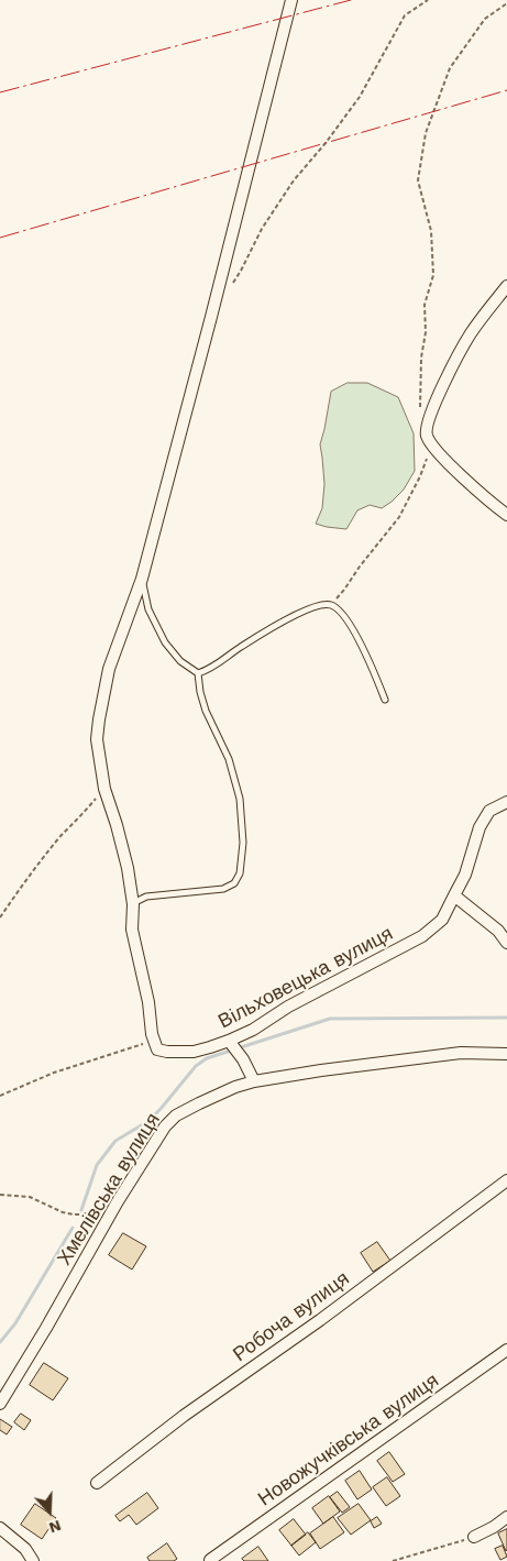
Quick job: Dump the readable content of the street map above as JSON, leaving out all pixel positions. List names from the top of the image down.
{
  "streets": {
    "street": [
      "Вільховецька вулиця",
      "Хмелівська вулиця",
      "Робоча вулиця",
      "Новожучківська вулиця"
    ]
  },
  "north": "bottom"
}
